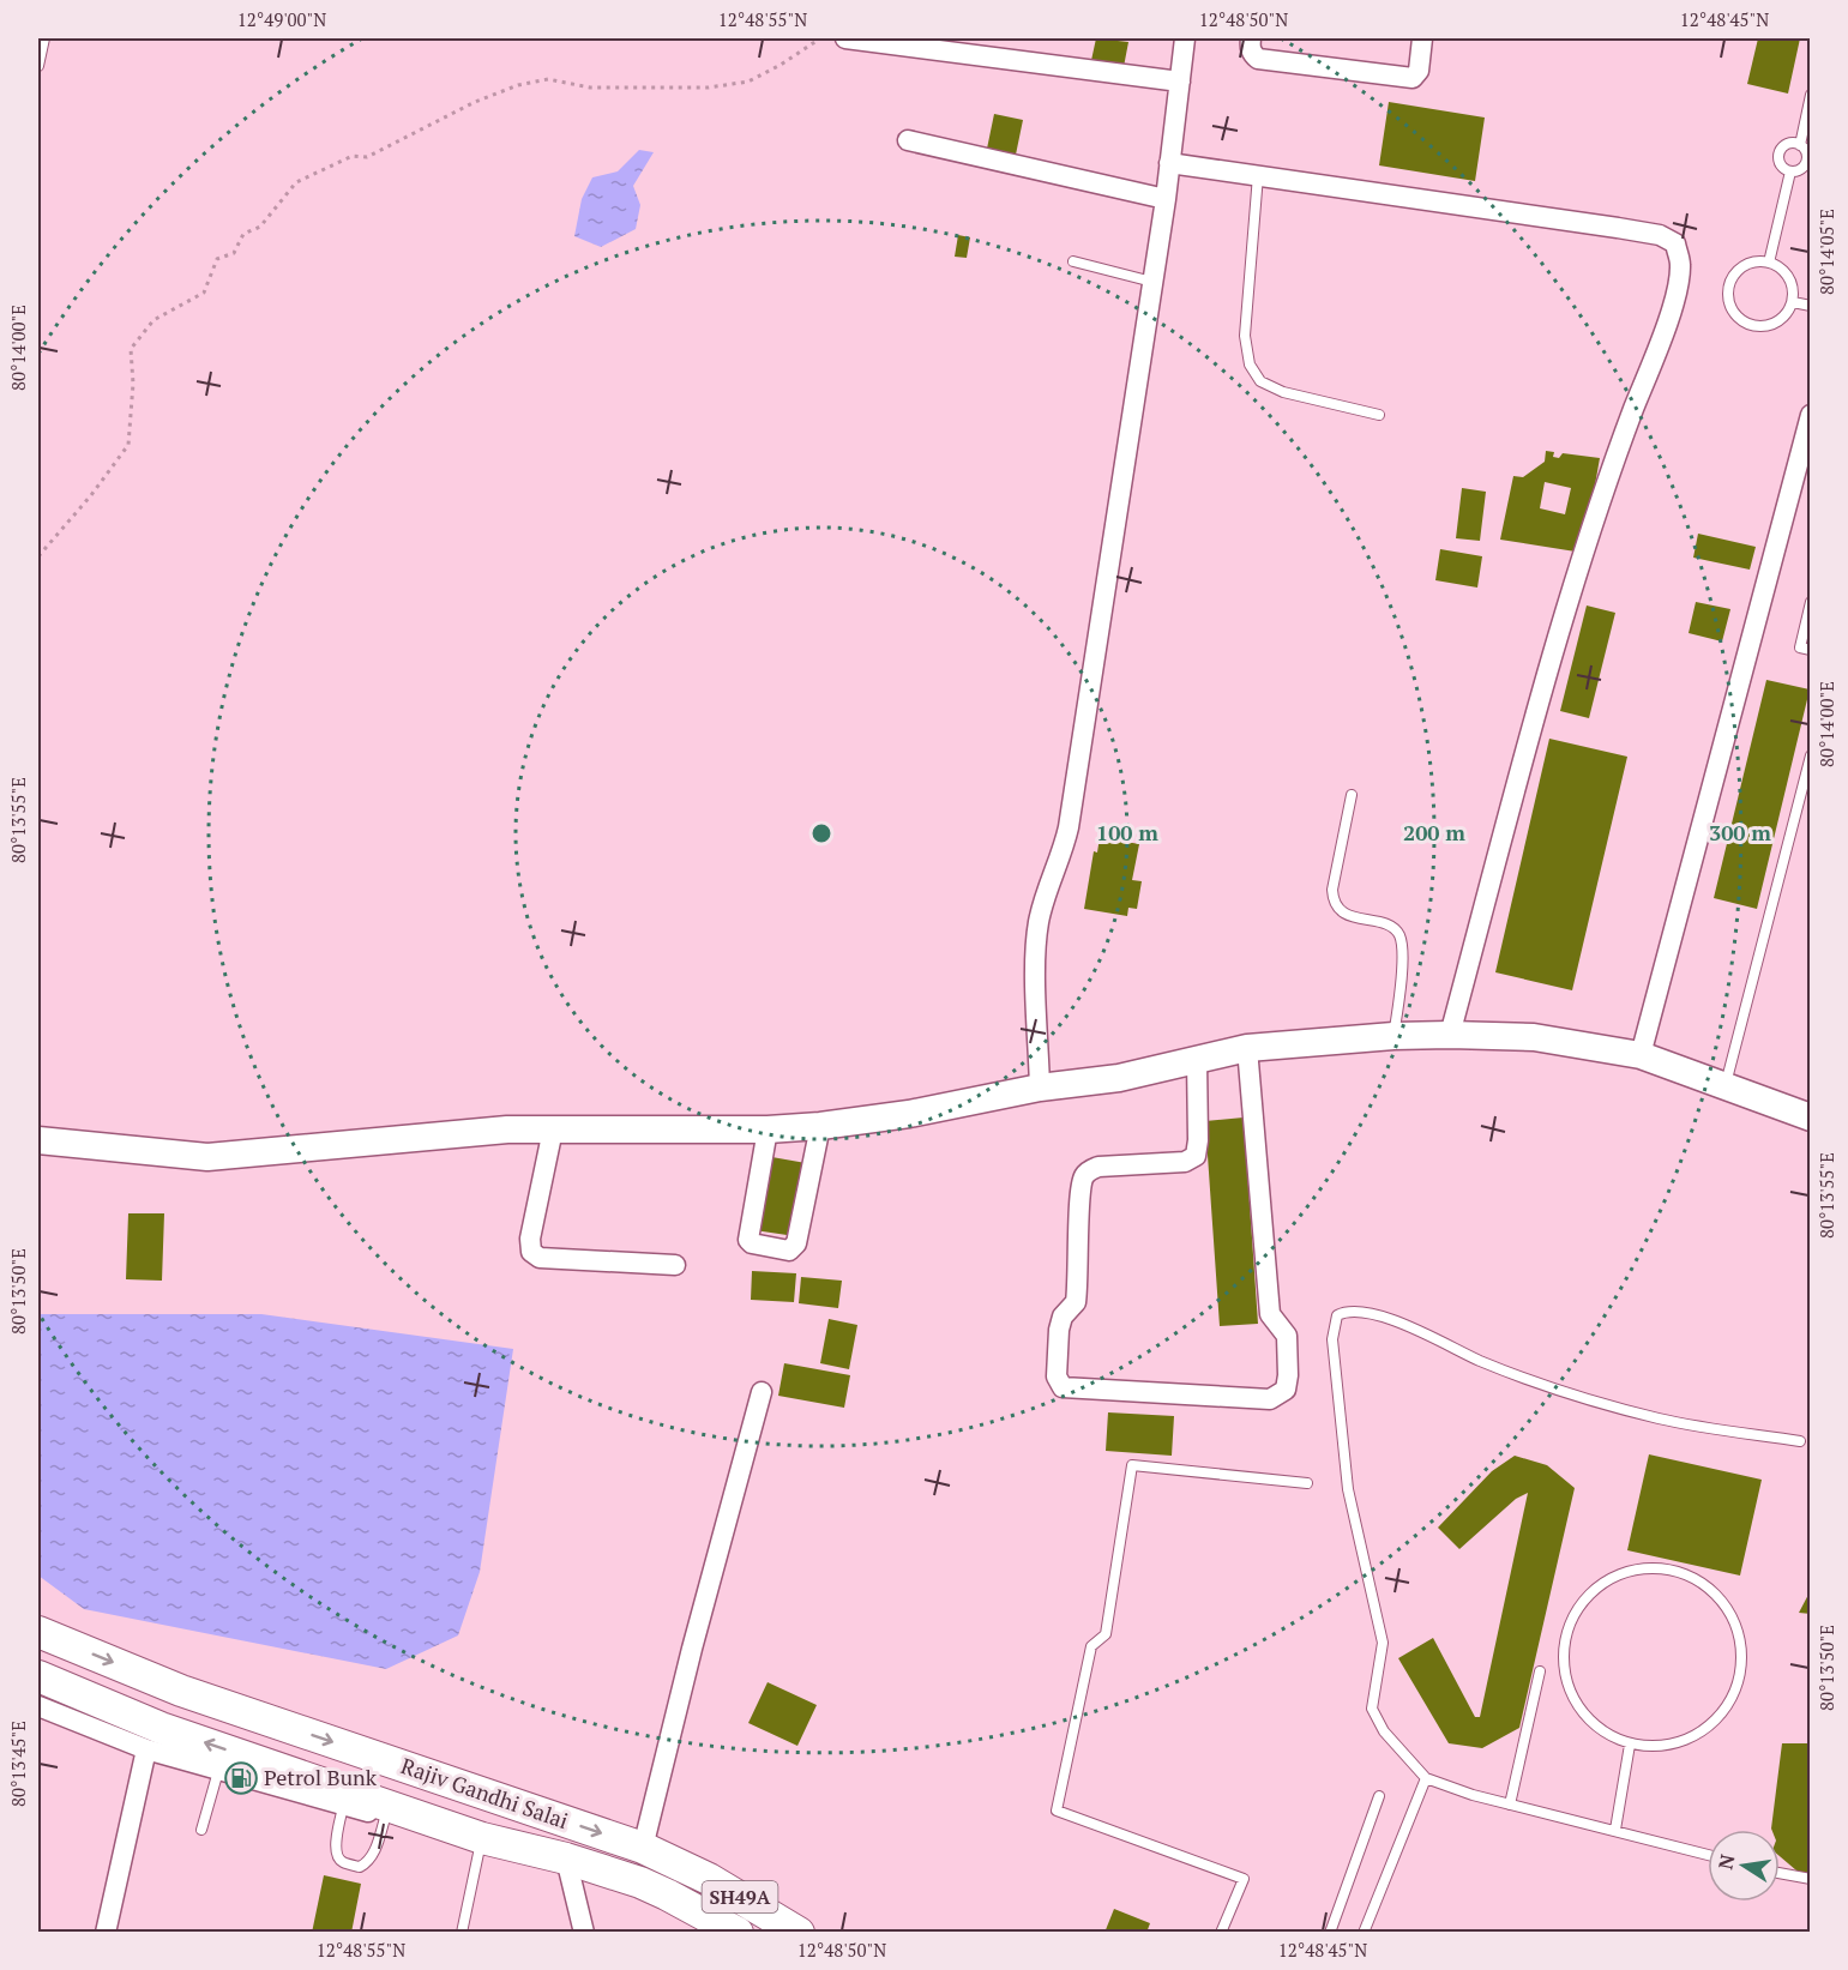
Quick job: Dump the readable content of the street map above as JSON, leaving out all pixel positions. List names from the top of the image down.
{
  "streets": {
    "main road": ["Rajiv Gandhi Salai", "SH49A"]
  },
  "places": {
    "fuel station": ["Petrol Bunk"]
  },
  "north": "left",
  "coordinates": [
    "12°49'00\"N",
    "12°48'55\"N",
    "12°48'50\"N",
    "12°48'45\"N",
    "80°14'05\"E",
    "80°14'00\"E",
    "80°13'55\"E",
    "80°13'50\"E",
    "80°13'45\"E"
  ],
  "rings": ["100 m", "200 m", "300 m"]
}
